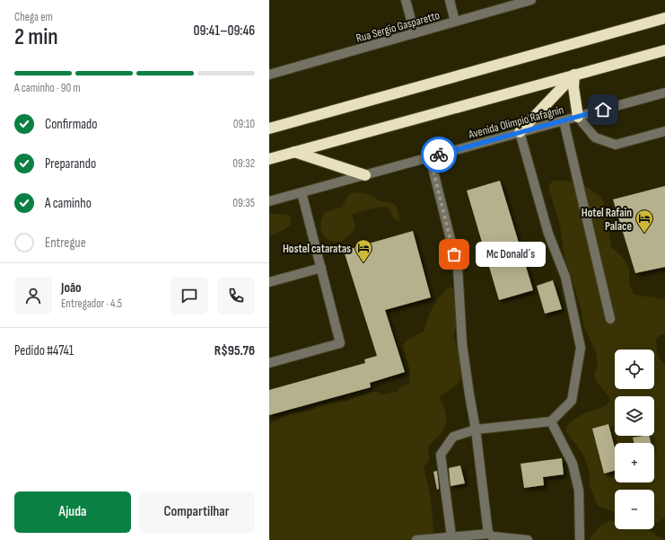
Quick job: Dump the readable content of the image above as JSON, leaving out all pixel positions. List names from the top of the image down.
{
  "streets": {
    "street": ["Rua Sergio Gasparetto", "Avenida Olímpio Rafagnin"]
  },
  "places": {
    "hotel": ["Hotel Rafain Palace", "Hostel cataratas"],
    "other": ["Mc Donald´s"]
  },
  "page": {
    "heading": ["2 min", "Chega em", "09:41–09:46"],
    "panel": [
      "João",
      "Entregador · 4.5",
      "Pedido #4741",
      "R$95.76"
    ],
    "bar": "A caminho · 90 m",
    "list": [
      ["Confirmado", "09:10"],
      ["Preparando", "09:32"],
      ["A caminho", "09:35"],
      "Entregue"
    ],
    "bubble": "Mc Donald´s",
    "map_buttons": ["+", "−"],
    "buttons": ["Ajuda", "Compartilhar"]
  }
}
